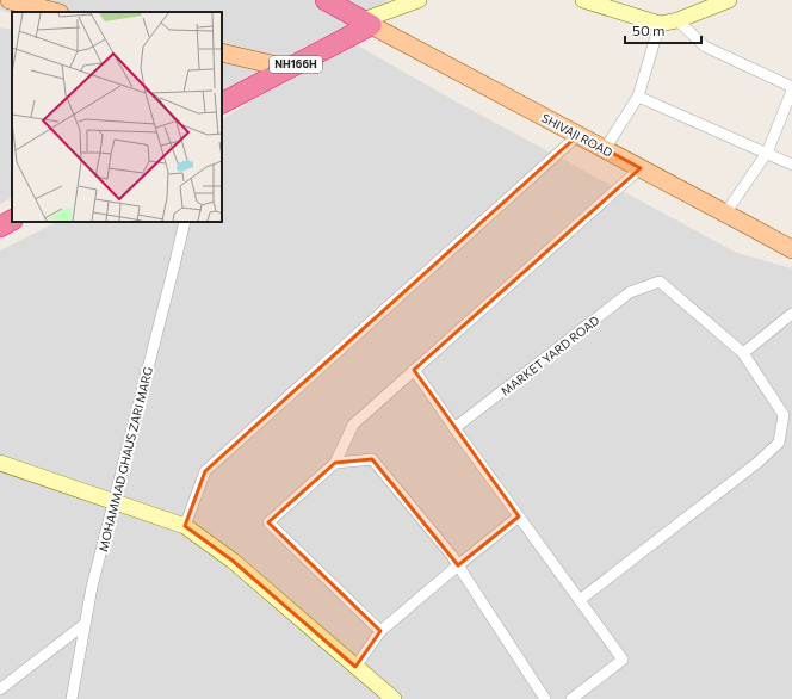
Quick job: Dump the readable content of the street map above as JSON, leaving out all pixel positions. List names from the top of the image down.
{
  "streets": {
    "highway": ["NH166H"],
    "main road": ["SHIVAJI ROAD"],
    "street": ["MARKET YARD ROAD", "MOHAMMAD GHAUS ZARI MARG"]
  },
  "crossings": [
    ["NH166H", "SHIVAJI ROAD"]
  ],
  "scale_bar": "50 m"
}
